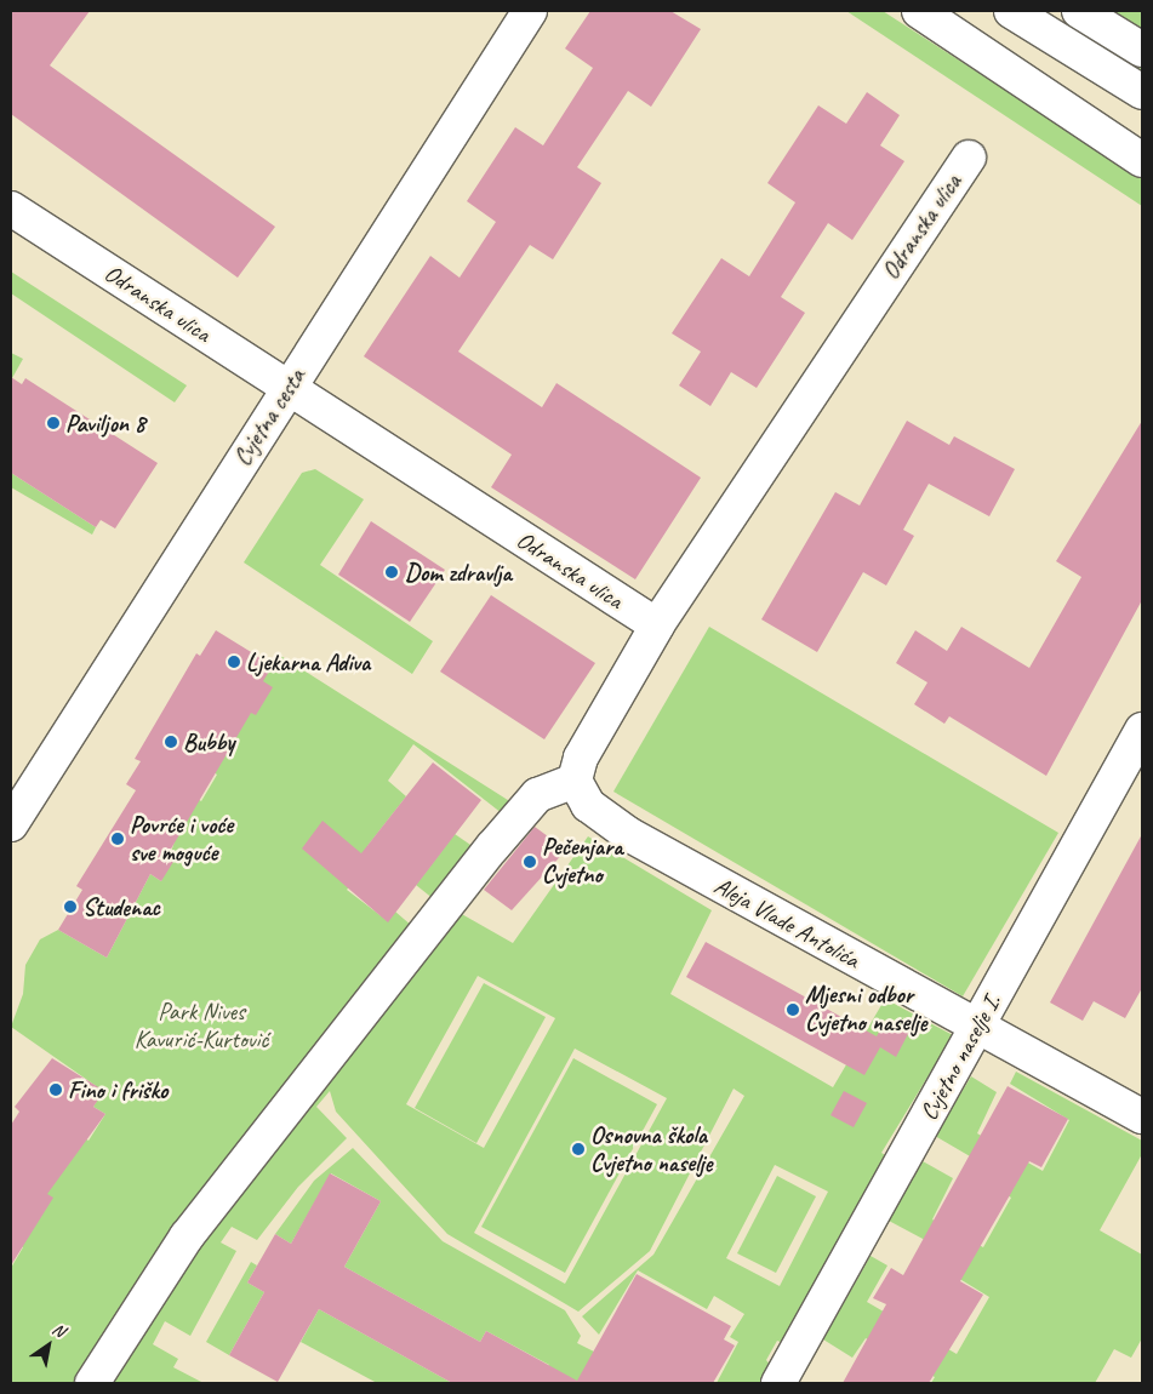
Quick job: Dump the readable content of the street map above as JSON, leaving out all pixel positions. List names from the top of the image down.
{
  "streets": {
    "street": [
      "Odranska ulica",
      "Cvjetna cesta",
      "Aleja Vlade Antolića",
      "Cvjetno naselje I."
    ]
  },
  "crossings": [
    ["Odranska ulica", "Cvjetna cesta"],
    ["Aleja Vlade Antolića", "Cvjetno naselje I."]
  ],
  "parks": ["Park Nives Kavurić-Kurtović"],
  "places": [
    "Paviljon 8",
    "Dom zdravlja",
    "Ljekarna Adiva",
    "Bubby",
    "Povrće i voće sve moguće",
    "Pečenjara Cvjetno",
    "Studenac",
    "Mjesni odbor Cvjetno naselje",
    "Fino i friško",
    "Osnovna škola Cvjetno naselje"
  ],
  "north": "top right"
}
